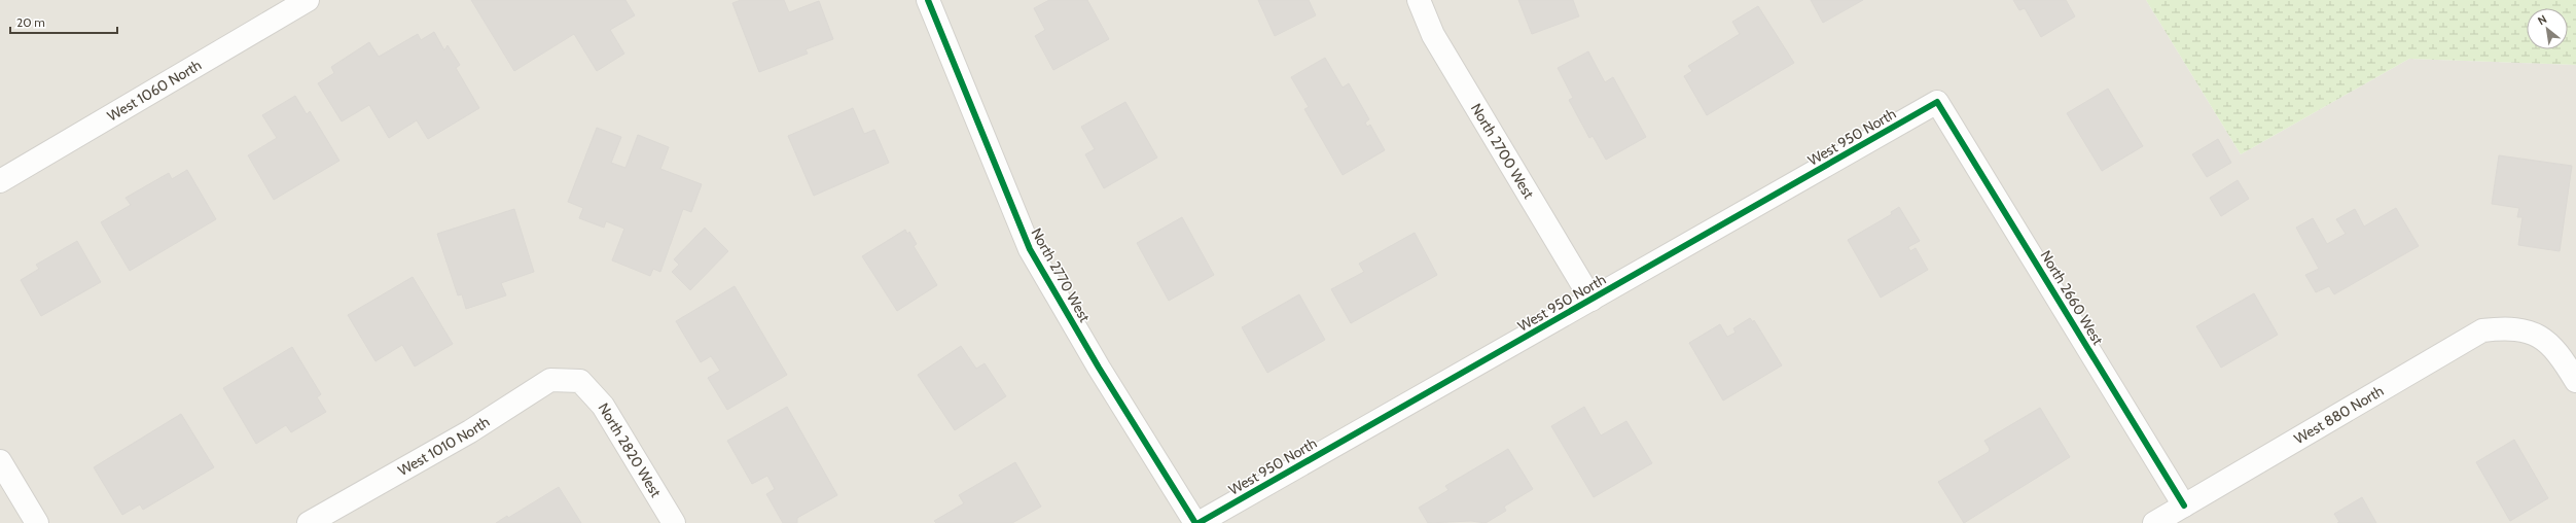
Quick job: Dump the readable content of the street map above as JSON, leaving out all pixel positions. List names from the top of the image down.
{
  "streets": {
    "street": [
      "West 1060 North",
      "West 950 North",
      "North 2700 West",
      "North 2770 West",
      "North 2660 West",
      "West 880 North",
      "West 1010 North",
      "North 2820 West"
    ]
  },
  "crossings": [
    ["West 950 North", "North 2700 West"],
    ["West 950 North", "North 2770 West"],
    ["West 950 North", "North 2660 West"],
    ["North 2660 West", "West 880 North"],
    ["West 1010 North", "North 2820 West"]
  ],
  "scale_bar": "20 m",
  "north": "top left"
}
